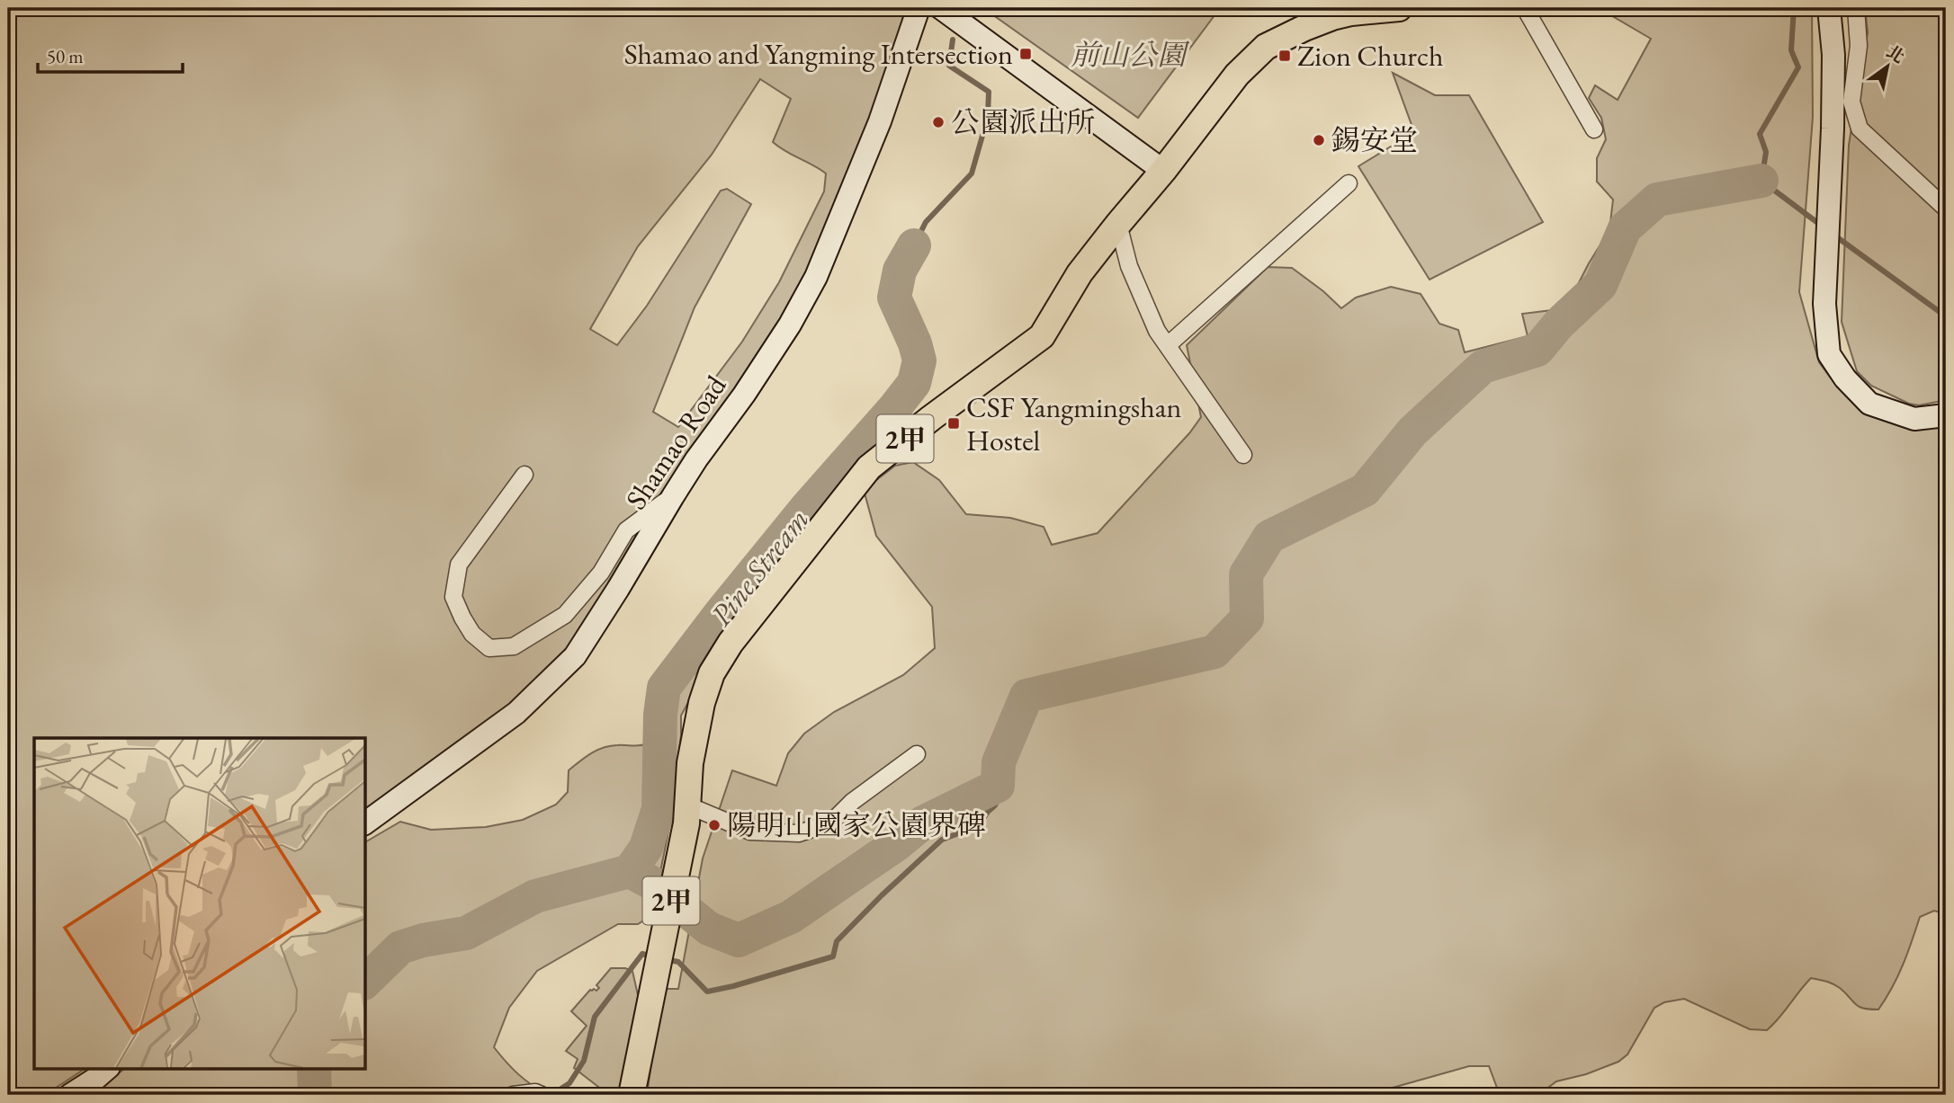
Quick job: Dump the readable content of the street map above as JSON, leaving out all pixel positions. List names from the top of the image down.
{
  "streets": {
    "main road": ["2甲"],
    "street": ["Shamao Road"]
  },
  "water": ["Pine Stream"],
  "parks": ["前山公園"],
  "places": {
    "transit": ["Shamao and Yangming Intersection", "Zion Church", "CSF Yangmingshan Hostel"],
    "other": ["公園派出所", "錫安堂", "陽明山國家公園界碑"]
  },
  "scale_bar": "50 m",
  "north": "top right"
}
